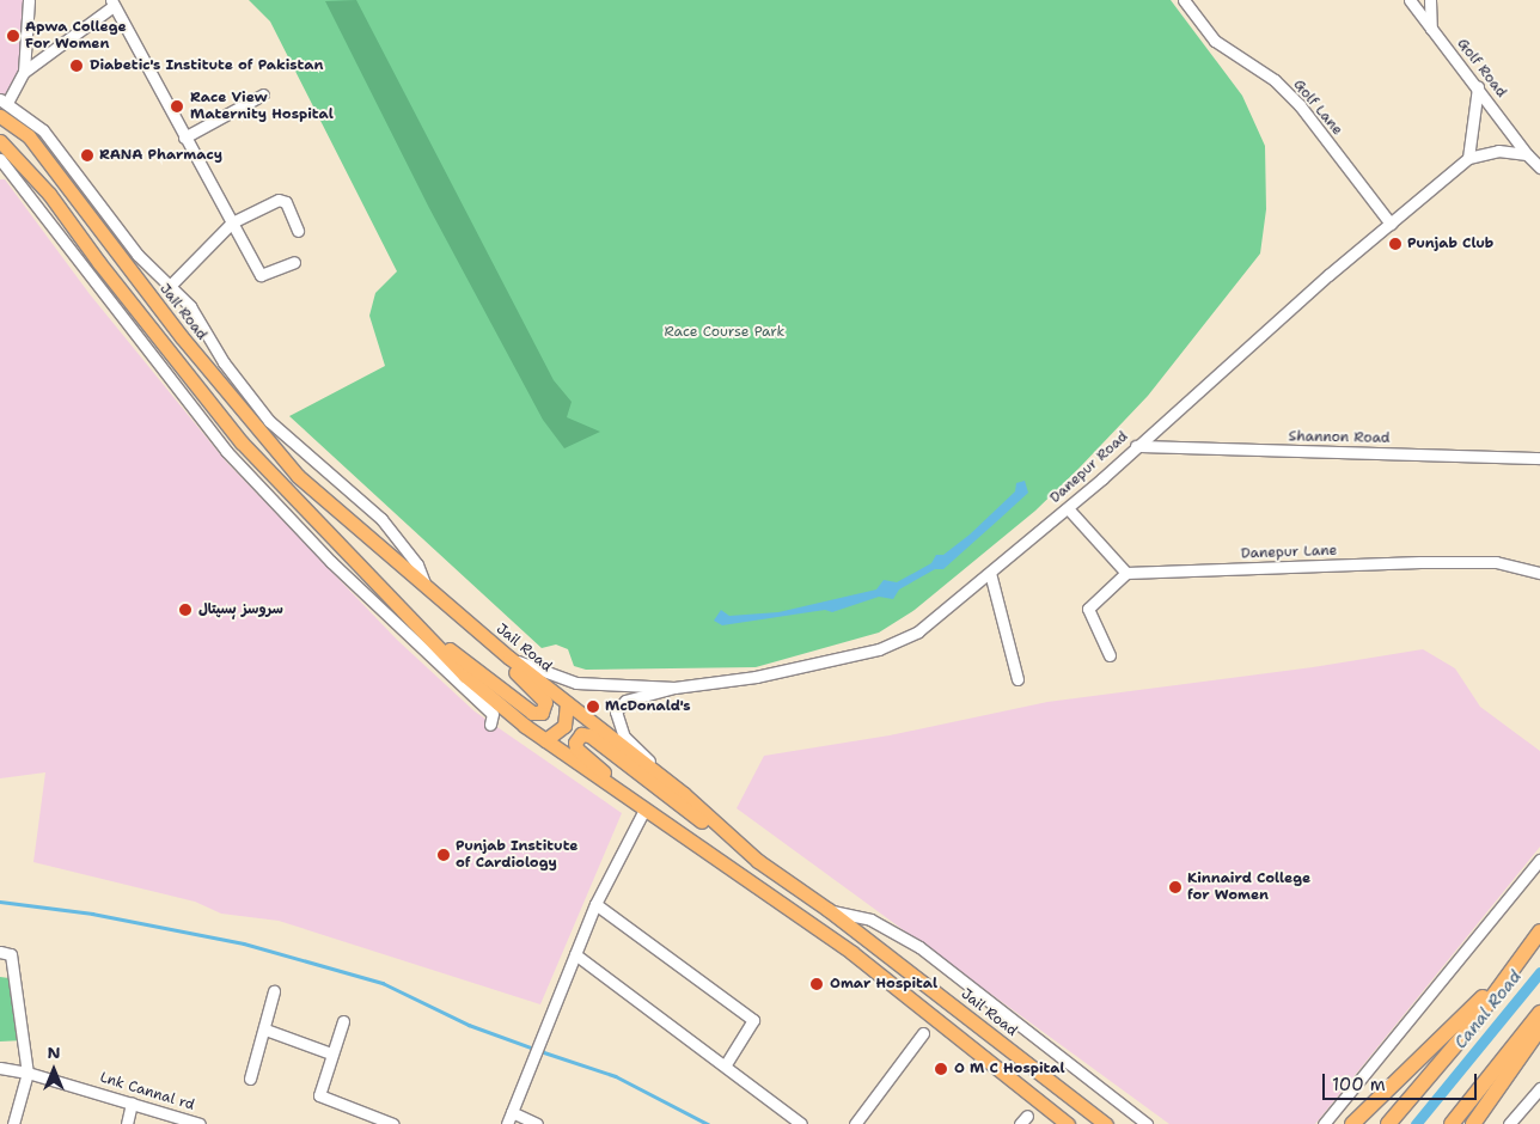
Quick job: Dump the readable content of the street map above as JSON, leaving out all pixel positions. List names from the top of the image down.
{
  "streets": {
    "main road": ["Jail Road"],
    "street": [
      "Golf Road",
      "Golf Lane",
      "Shannon Road",
      "Danepur Road",
      "Danepur Lane",
      "Lnk Cannal rd"
    ]
  },
  "crossings": [
    ["Golf Lane", "Danepur Road"],
    ["Jail Road", "Danepur Road"],
    ["Shannon Road", "Danepur Road"]
  ],
  "water": ["Canal Road"],
  "parks": ["Race Course Park"],
  "places": [
    "Apwa College For Women",
    "Diabetic's Institute of Pakistan",
    "Race View Maternity Hospital",
    "RANA Pharmacy",
    "Punjab Club",
    "سروسز ہسپتال",
    "McDonald's",
    "Punjab Institute of Cardiology",
    "Kinnaird College for Women",
    "Omar Hospital",
    "O M C Hospital"
  ],
  "scale_bar": "100 m",
  "north": "top"
}
